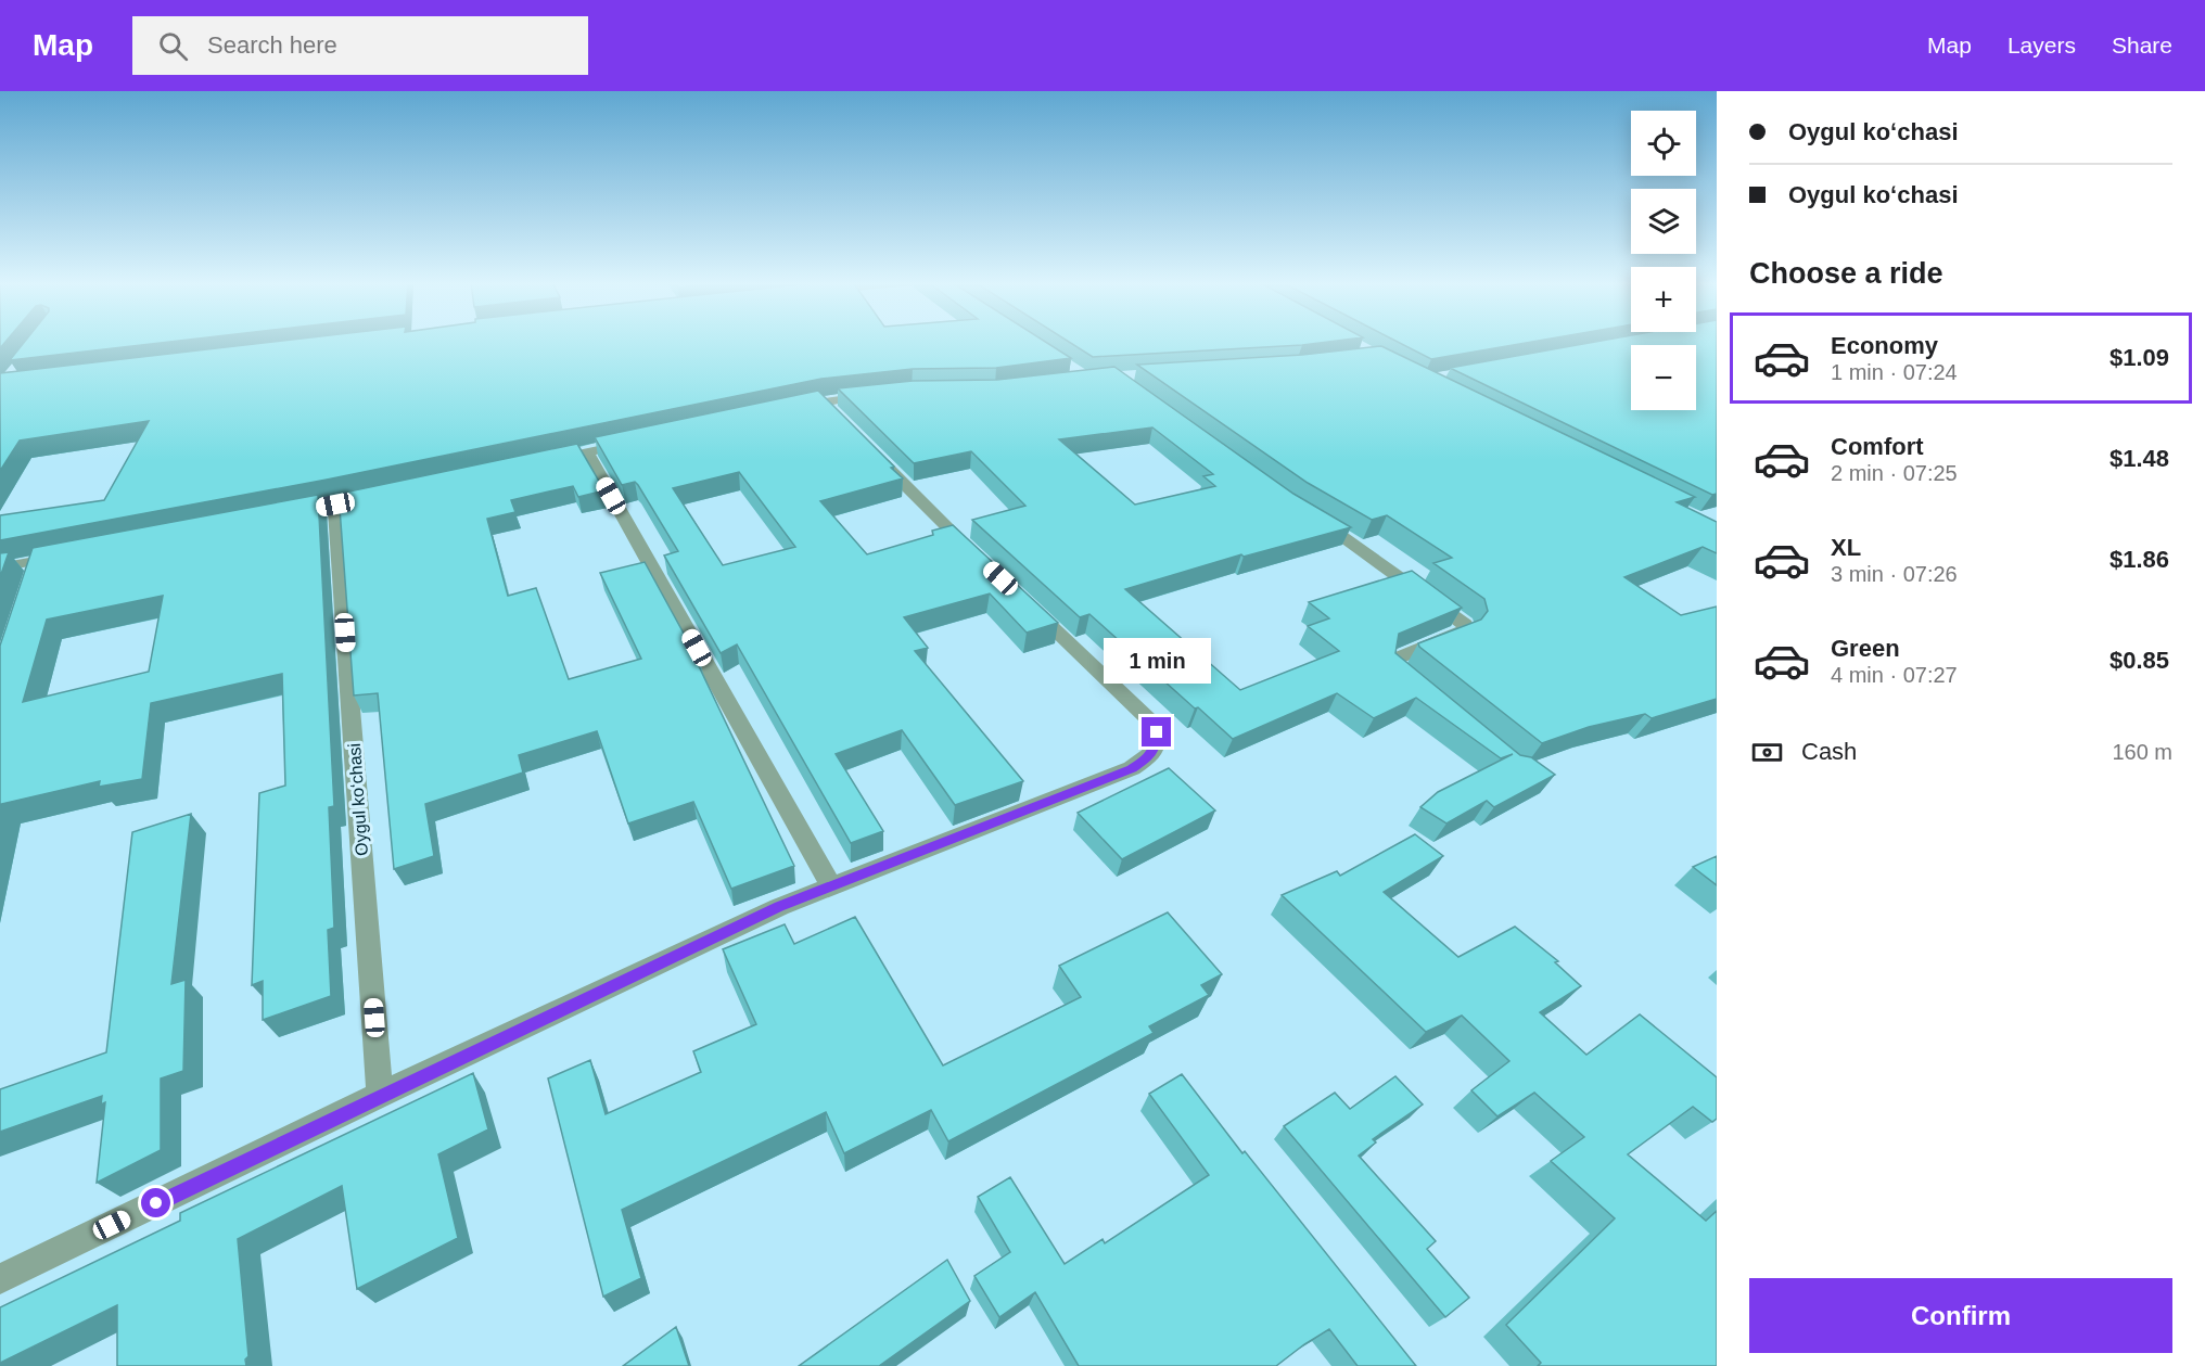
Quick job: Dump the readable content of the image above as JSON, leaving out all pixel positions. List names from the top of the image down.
{
  "streets": {
    "street": ["Oygul koʻchasi"]
  },
  "page": {
    "header": "Map",
    "search": "Search here",
    "nav": ["Map", "Layers", "Share"],
    "banner": ["Oygul koʻchasi", "Oygul koʻchasi"],
    "map_buttons": ["+", "−"],
    "heading": "Choose a ride",
    "list": [
      {
        "name": "Economy",
        "note": "1 min · 07:24",
        "value": "$1.09"
      },
      {
        "name": "Comfort",
        "note": "2 min · 07:25",
        "value": "$1.48"
      },
      {
        "name": "XL",
        "note": "3 min · 07:26",
        "value": "$1.86"
      },
      {
        "name": "Green",
        "note": "4 min · 07:27",
        "value": "$0.85"
      }
    ],
    "bubble": "1 min",
    "pay": ["Cash", "160 m"],
    "buttons": "Confirm"
  }
}
